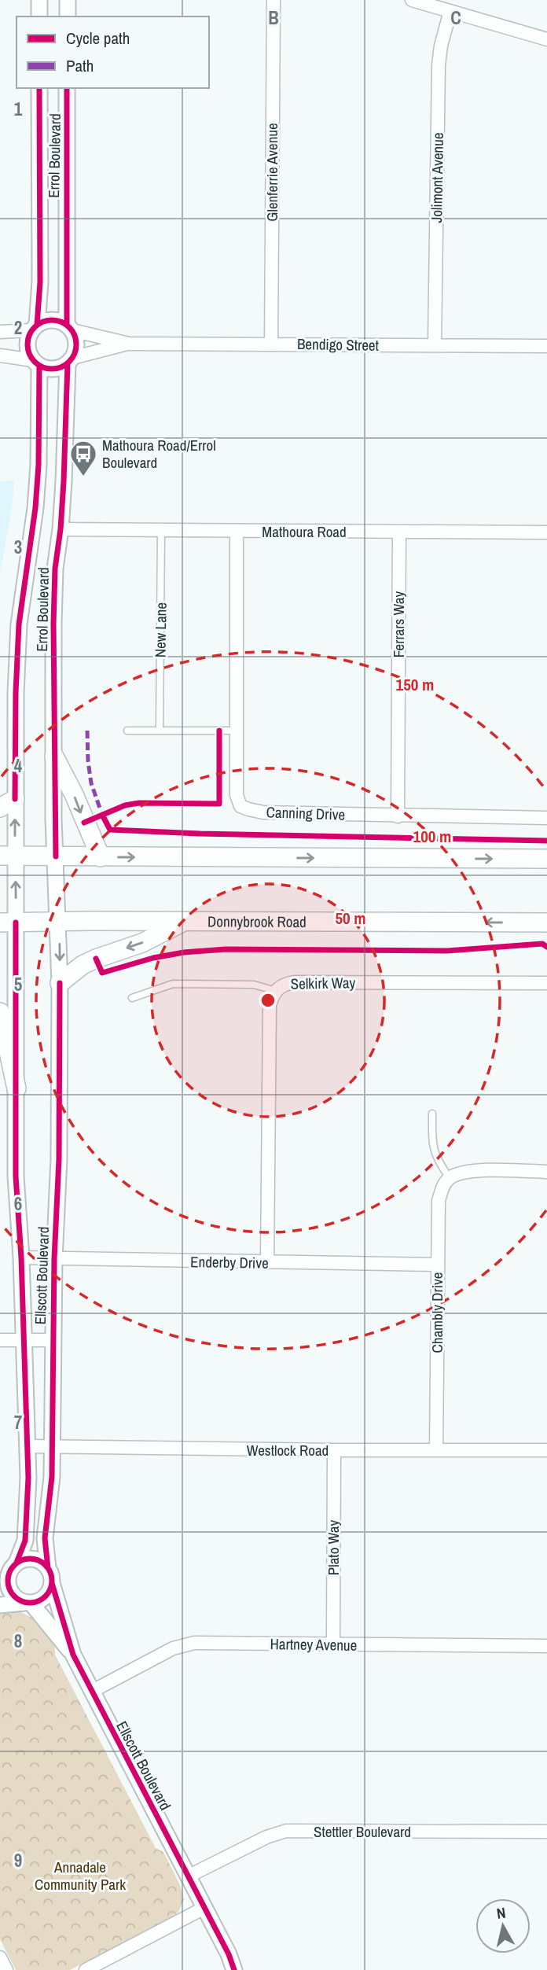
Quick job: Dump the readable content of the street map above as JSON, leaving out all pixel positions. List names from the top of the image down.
{
  "streets": {
    "main road": ["Donnybrook Road"],
    "street": [
      "Errol Boulevard",
      "Glenferrie Avenue",
      "Jolimont Avenue",
      "Bendigo Street",
      "Mathoura Road",
      "Ferrars Way",
      "Canning Drive",
      "Selkirk Way",
      "Enderby Drive",
      "Ellscott Boulevard",
      "Chambly Drive",
      "Westlock Road",
      "Plato Way",
      "Hartney Avenue",
      "Stettler Boulevard"
    ],
    "lane": ["New Lane"]
  },
  "crossings": [
    ["Errol Boulevard", "Bendigo Street"],
    ["Errol Boulevard", "Mathoura Road"],
    ["Errol Boulevard", "Donnybrook Road"],
    ["Errol Boulevard", "Ellscott Boulevard"],
    ["Glenferrie Avenue", "Bendigo Street"],
    ["Jolimont Avenue", "Bendigo Street"],
    ["Mathoura Road", "Ferrars Way"],
    ["Mathoura Road", "New Lane"],
    ["Mathoura Road", "Canning Drive"],
    ["Ferrars Way", "Canning Drive"],
    ["Donnybrook Road", "Ellscott Boulevard"],
    ["Selkirk Way", "Enderby Drive"],
    ["Enderby Drive", "Ellscott Boulevard"],
    ["Enderby Drive", "Chambly Drive"],
    ["Ellscott Boulevard", "Westlock Road"],
    ["Ellscott Boulevard", "Hartney Avenue"],
    ["Ellscott Boulevard", "Stettler Boulevard"],
    ["Chambly Drive", "Westlock Road"],
    ["Westlock Road", "Plato Way"],
    ["Plato Way", "Hartney Avenue"]
  ],
  "parks": ["Annadale Community Park"],
  "places": {
    "bus stop": ["Mathoura Road/Errol Boulevard"]
  },
  "legend": ["Cycle path", "Path"],
  "north": "top",
  "grid": {
    "columns": ["B", "C"],
    "rows": [
      "1",
      "2",
      "3",
      "4",
      "5",
      "6",
      "7",
      "8",
      "9"
    ]
  },
  "rings": ["150 m", "100 m", "50 m"]
}
